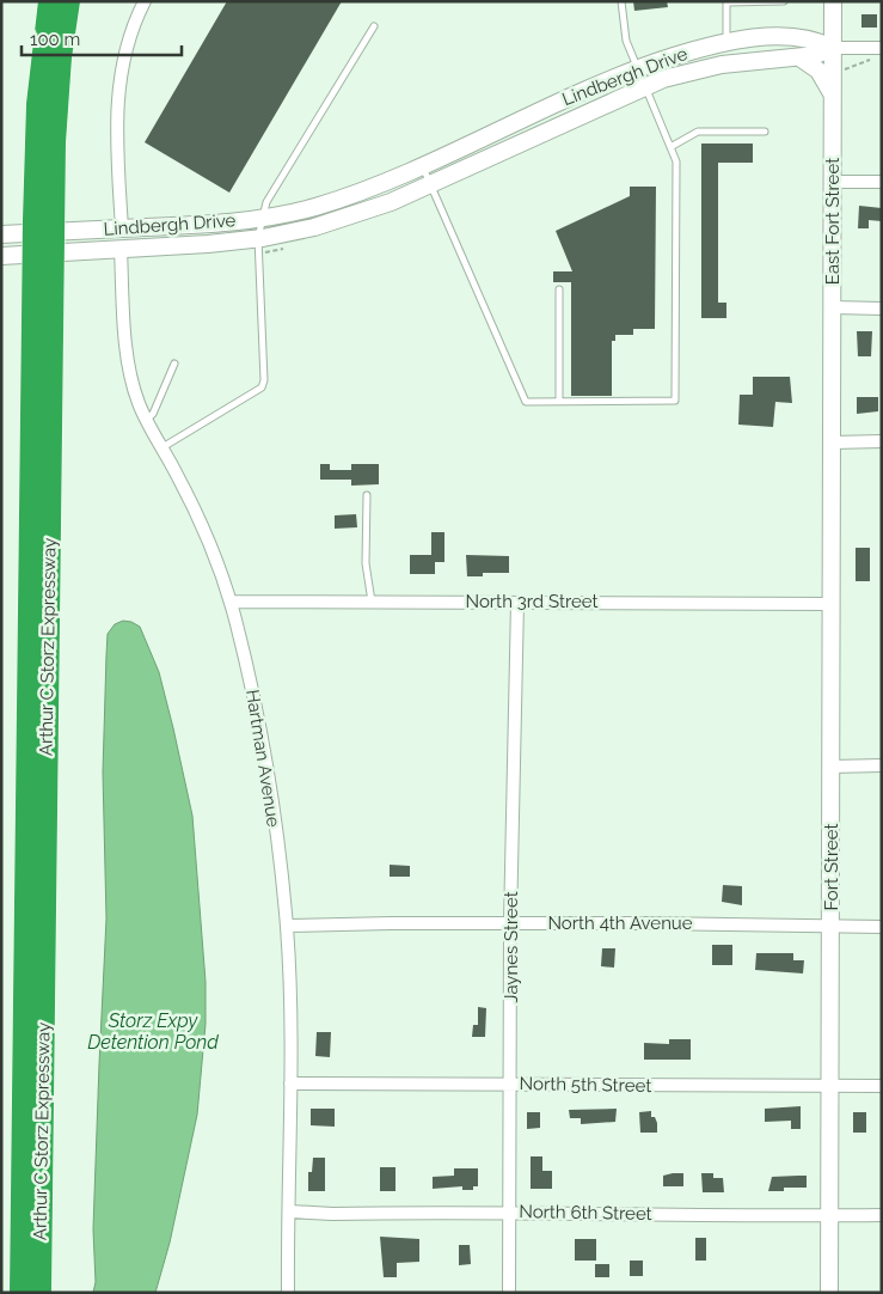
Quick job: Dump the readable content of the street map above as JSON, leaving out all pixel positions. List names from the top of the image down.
{
  "streets": {
    "highway": ["Arthur C Storz Expressway"],
    "street": [
      "Lindbergh Drive",
      "East Fort Street",
      "North 3rd Street",
      "Hartman Avenue",
      "Fort Street",
      "North 4th Avenue",
      "Jaynes Street",
      "North 5th Street",
      "North 6th Street"
    ]
  },
  "crossings": [
    ["Lindbergh Drive", "East Fort Street"],
    ["Lindbergh Drive", "Arthur C Storz Expressway"],
    ["Lindbergh Drive", "Hartman Avenue"],
    ["East Fort Street", "Fort Street"],
    ["North 3rd Street", "Hartman Avenue"],
    ["North 3rd Street", "Fort Street"],
    ["North 3rd Street", "Jaynes Street"],
    ["Hartman Avenue", "North 4th Avenue"],
    ["Hartman Avenue", "North 5th Street"],
    ["Hartman Avenue", "North 6th Street"],
    ["Fort Street", "North 4th Avenue"],
    ["Fort Street", "North 5th Street"],
    ["Fort Street", "North 6th Street"],
    ["North 4th Avenue", "Jaynes Street"],
    ["Jaynes Street", "North 5th Street"],
    ["Jaynes Street", "North 6th Street"]
  ],
  "water": ["Storz Expy Detention Pond"],
  "scale_bar": "100 m"
}
